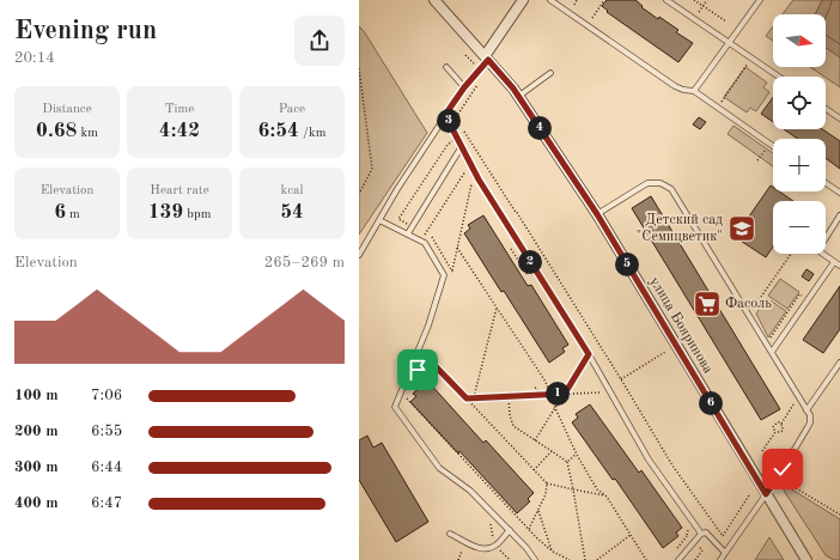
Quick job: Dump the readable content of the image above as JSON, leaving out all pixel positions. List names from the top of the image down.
{
  "streets": {
    "street": ["улица Бояринова"]
  },
  "places": {
    "school or university": ["Детский сад \"Семицветик\""],
    "supermarket": ["Фасоль"]
  },
  "north": "right",
  "page": {
    "heading": ["Evening run", "20:14"],
    "map_buttons": ["+", "−"],
    "stats": [
      ["Distance", "0.68 km"],
      ["Time", "4:42"],
      ["Pace", "6:54 /km"],
      ["Elevation", "6 m"],
      ["Heart rate", "139 bpm"],
      ["kcal", "54"]
    ],
    "pins": [
      "3",
      "4",
      "2",
      "5",
      "1",
      "6"
    ],
    "chart": ["Elevation", "265–269 m"],
    "list": [
      {
        "name": "100 m",
        "note": "7:06"
      },
      {
        "name": "200 m",
        "note": "6:55"
      },
      {
        "name": "300 m",
        "note": "6:44"
      },
      {
        "name": "400 m",
        "note": "6:47"
      }
    ]
  }
}
